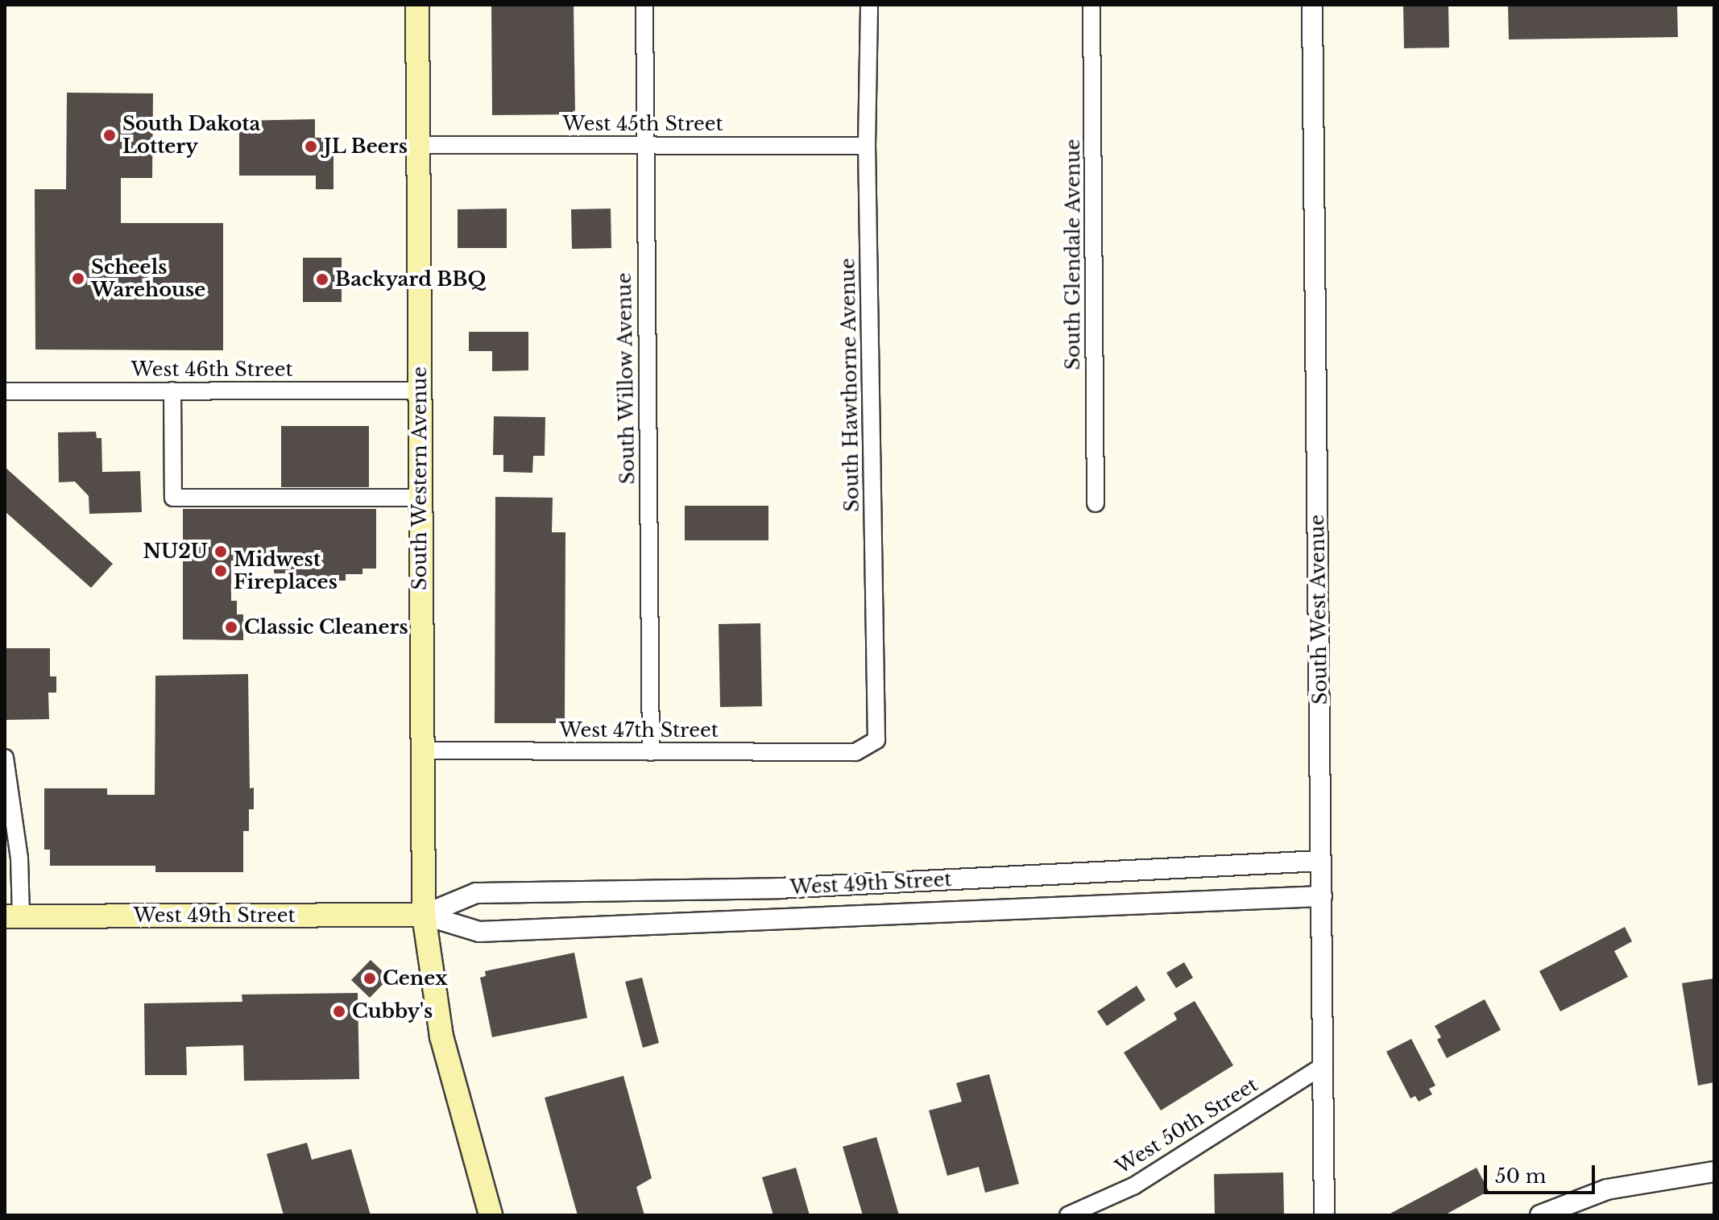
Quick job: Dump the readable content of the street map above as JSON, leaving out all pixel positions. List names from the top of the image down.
{
  "streets": {
    "main road": ["South Western Avenue", "West 49th Street"],
    "street": [
      "West 45th Street",
      "South Glendale Avenue",
      "West 46th Street",
      "South Willow Avenue",
      "South Hawthorne Avenue",
      "South West Avenue",
      "West 47th Street",
      "West 50th Street"
    ]
  },
  "crossings": [
    ["West 45th Street", "South Willow Avenue"],
    ["West 45th Street", "South Hawthorne Avenue"],
    ["West 45th Street", "South Western Avenue"],
    ["West 46th Street", "South Western Avenue"],
    ["South Willow Avenue", "West 47th Street"],
    ["South Hawthorne Avenue", "West 47th Street"],
    ["South Western Avenue", "West 47th Street"],
    ["South Western Avenue", "West 49th Street"],
    ["South West Avenue", "West 49th Street"],
    ["South West Avenue", "West 50th Street"]
  ],
  "places": [
    "South Dakota Lottery",
    "JL Beers",
    "Scheels Warehouse",
    "Backyard BBQ",
    "NU2U",
    "Midwest Fireplaces",
    "Classic Cleaners",
    "Cenex",
    "Cubby's"
  ],
  "scale_bar": "50 m"
}
